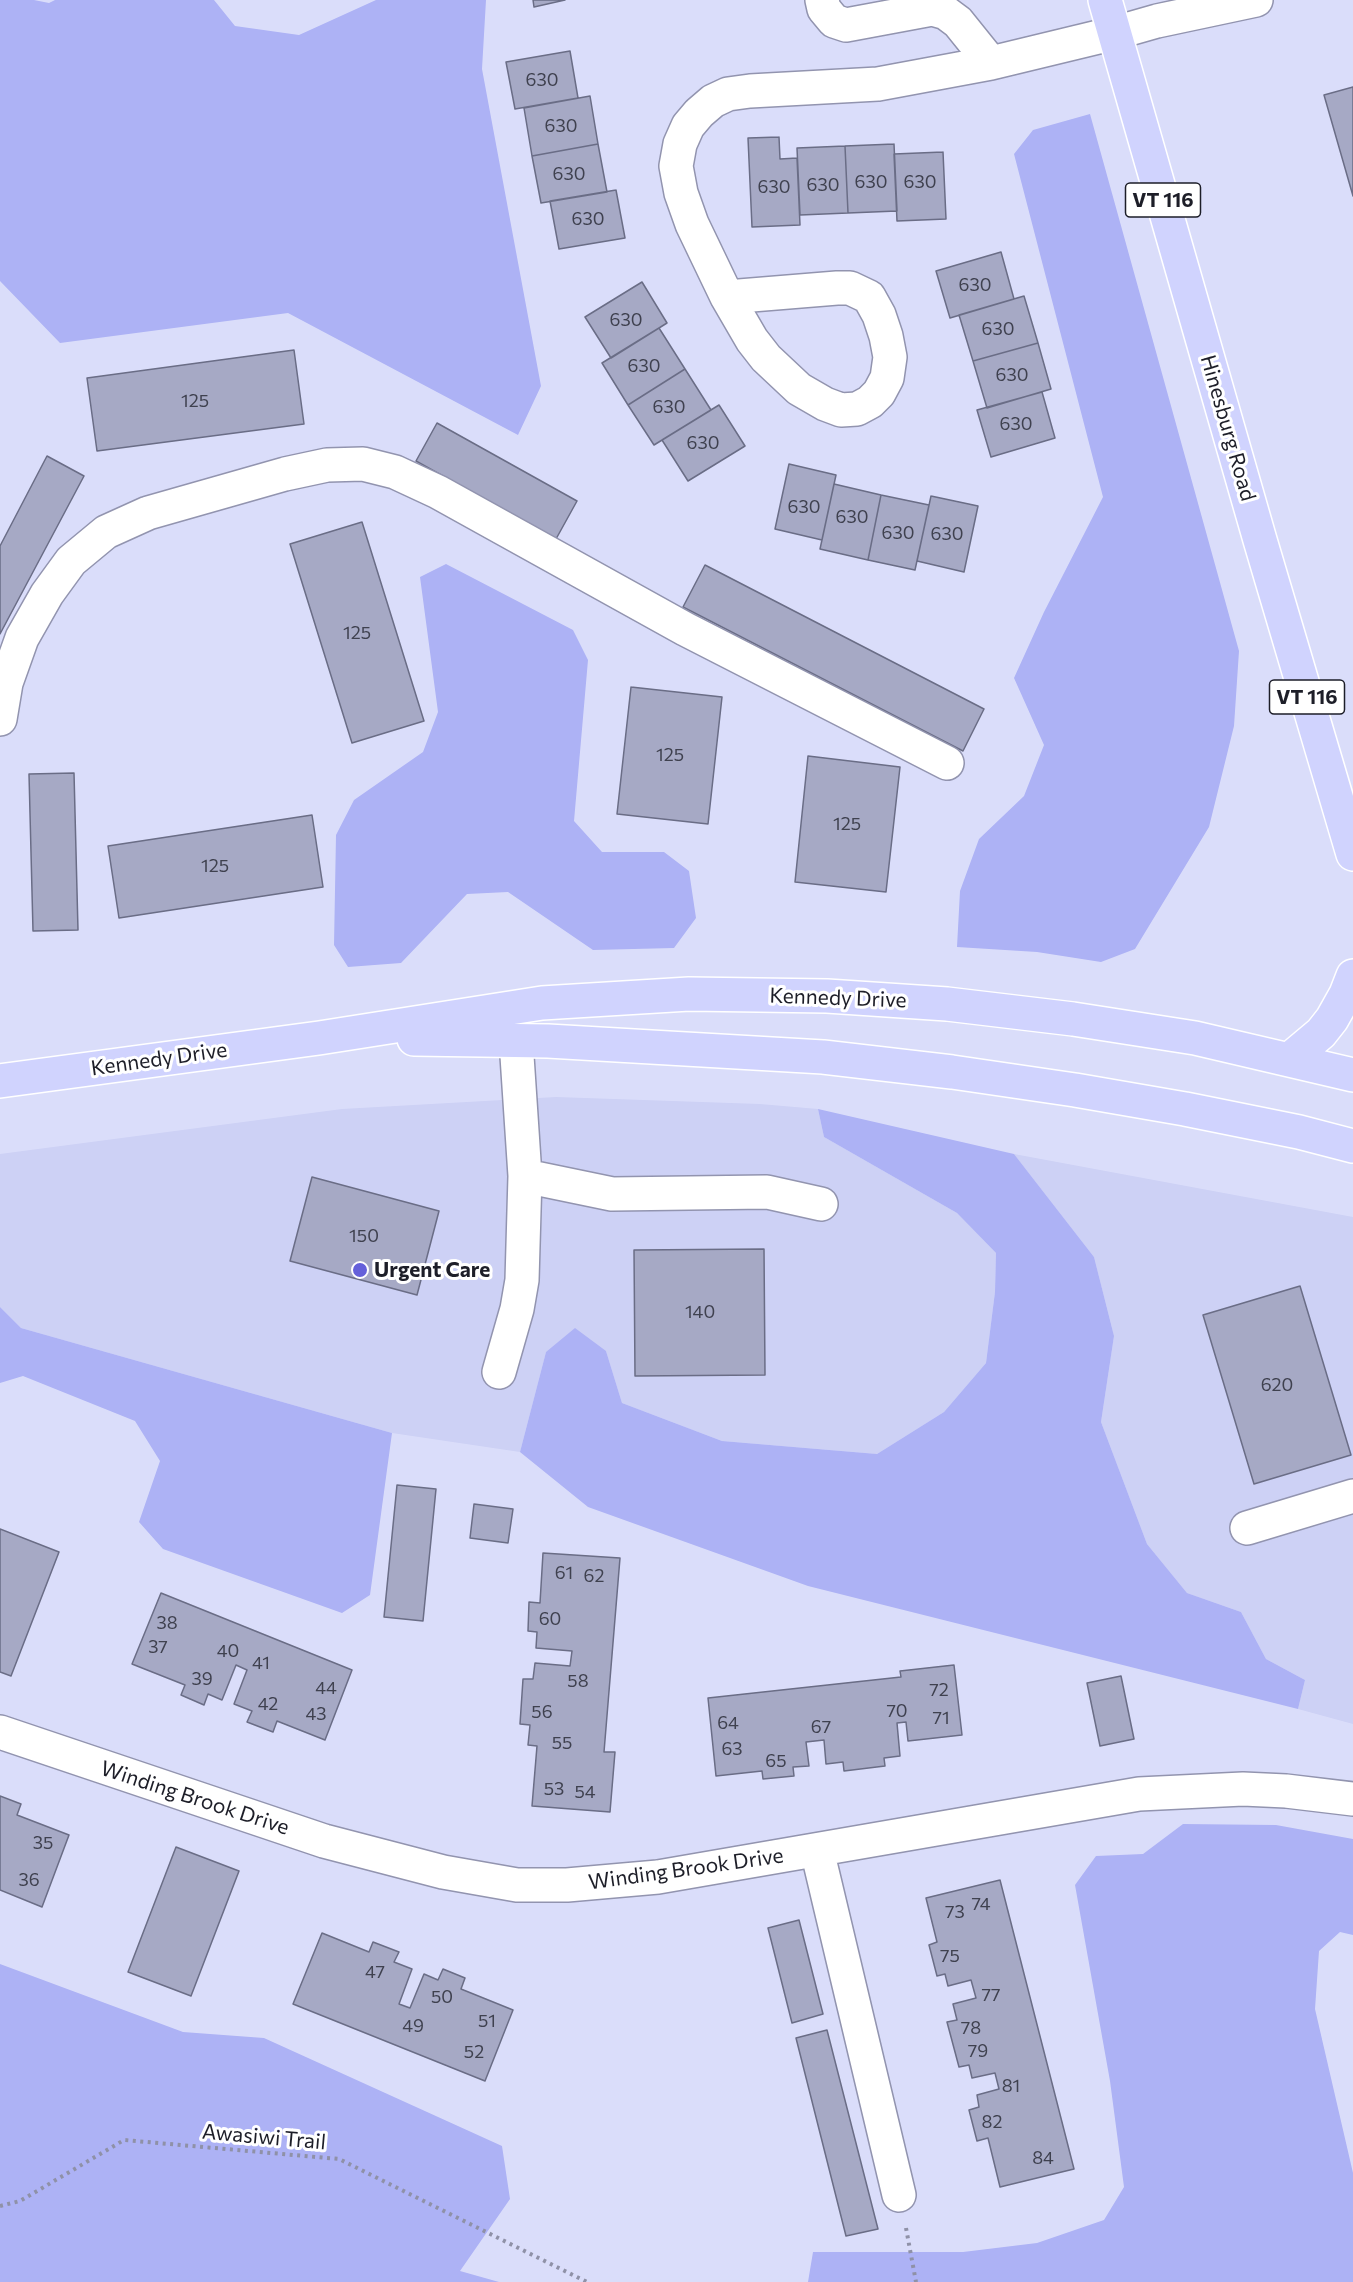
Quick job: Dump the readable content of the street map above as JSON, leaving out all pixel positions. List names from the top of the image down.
{
  "streets": {
    "main road": ["VT 116", "Hinesburg Road", "Kennedy Drive"],
    "street": ["Winding Brook Drive"],
    "path": ["Awasiwi Trail"]
  },
  "places": ["Urgent Care"],
  "house_numbers": [
    "630",
    "630",
    "630",
    "630",
    "630",
    "630",
    "630",
    "630",
    "630",
    "630",
    "630",
    "630",
    "630",
    "125",
    "630",
    "630",
    "630",
    "630",
    "630",
    "630",
    "630",
    "125",
    "125",
    "125",
    "125",
    "150",
    "140",
    "620",
    "61",
    "62",
    "60",
    "38",
    "37",
    "40",
    "41",
    "39",
    "58",
    "44",
    "72",
    "42",
    "70",
    "56",
    "43",
    "71",
    "64",
    "67",
    "55",
    "63",
    "65",
    "53",
    "54",
    "35",
    "36",
    "74",
    "73",
    "75",
    "47",
    "77",
    "50",
    "51",
    "49",
    "78",
    "79",
    "52",
    "81",
    "82",
    "84"
  ]
}
